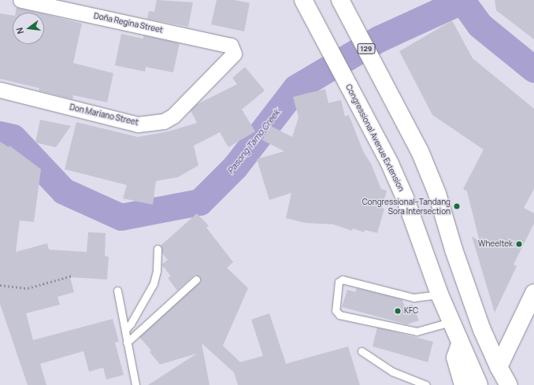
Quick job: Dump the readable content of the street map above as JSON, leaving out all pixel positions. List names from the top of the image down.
{
  "streets": {
    "main road": ["129", "Congressional Avenue Extension"],
    "street": ["Doña Regina Street", "Don Mariano Street"]
  },
  "crossings": [
    ["Doña Regina Street", "Don Mariano Street"]
  ],
  "water": ["Pasong Tamo Creek"],
  "places": ["Congressional–Tandang Sora Intersection", "Wheeltek", "KFC"],
  "north": "left"
}
